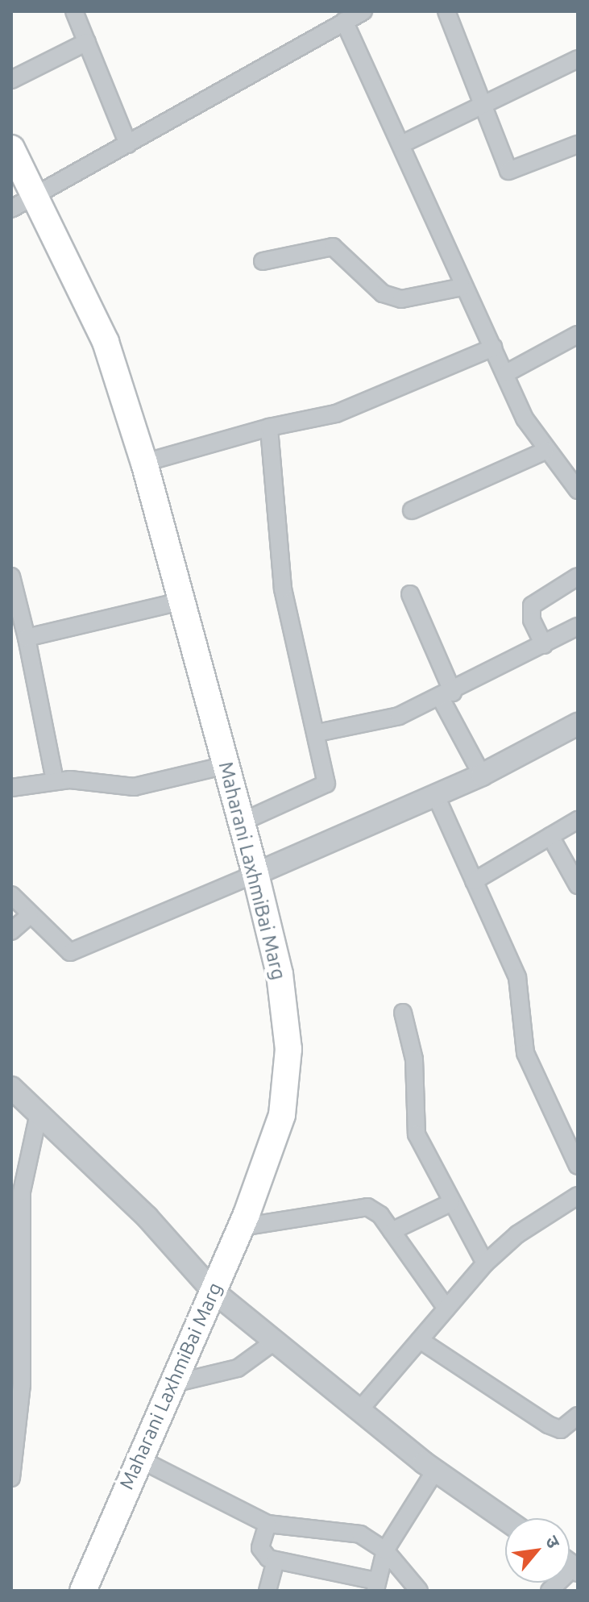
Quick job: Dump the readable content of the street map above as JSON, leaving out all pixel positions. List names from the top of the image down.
{
  "streets": {
    "main road": ["Maharani LaxhmiBai Marg"]
  },
  "north": "top right"
}
